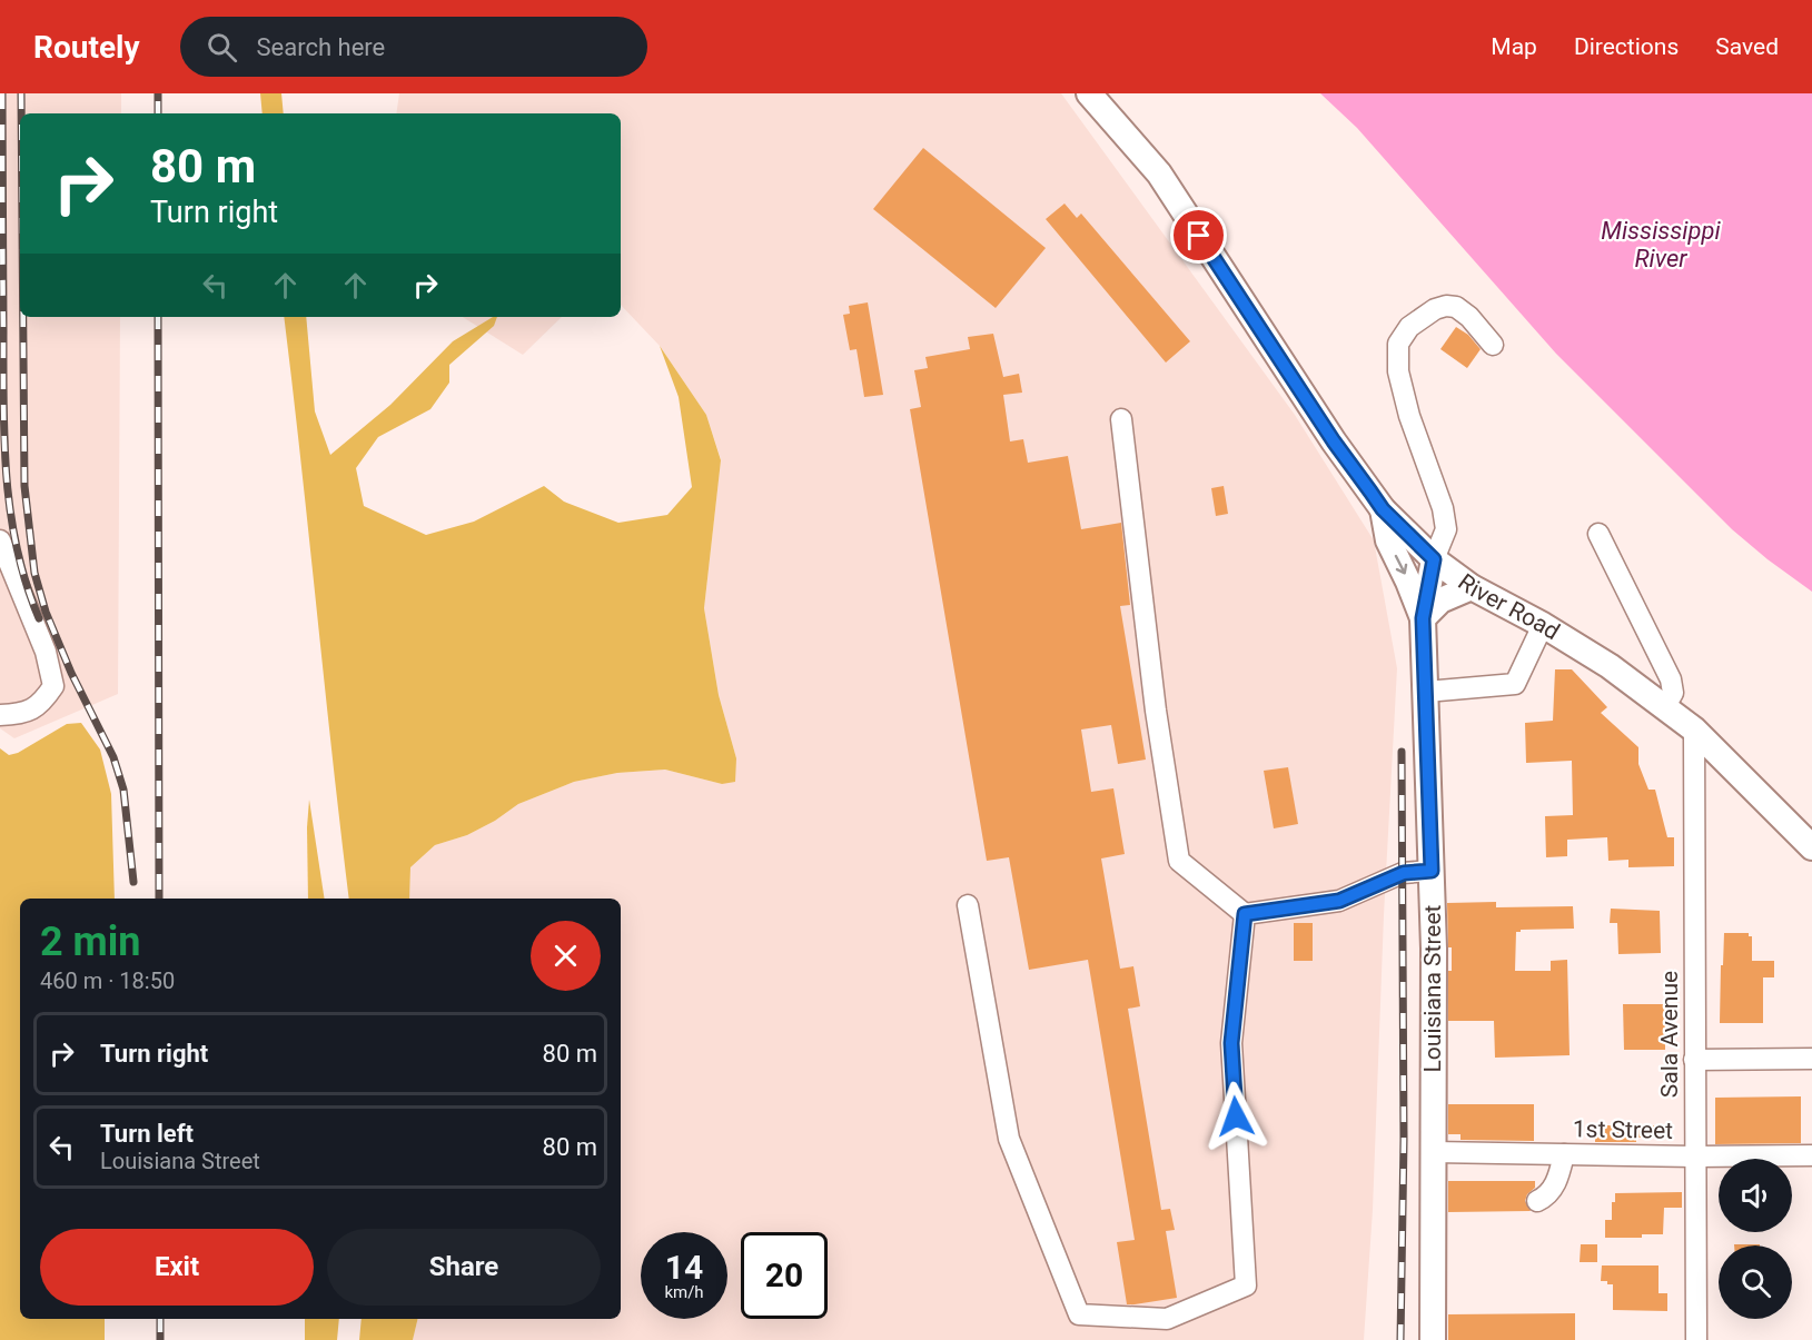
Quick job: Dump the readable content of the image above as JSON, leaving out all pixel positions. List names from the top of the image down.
{
  "streets": {
    "main road": ["River Road", "Louisiana Street"],
    "street": ["Sala Avenue", "1st Street"]
  },
  "crossings": [
    ["River Road", "Louisiana Street"],
    ["River Road", "Sala Avenue"],
    ["Louisiana Street", "1st Street"],
    ["Sala Avenue", "1st Street"]
  ],
  "water": ["Mississippi River"],
  "page": {
    "header": "Routely",
    "search": "Search here",
    "nav": ["Map", "Directions", "Saved"],
    "turn": ["80 m", "Turn right"],
    "heading": ["2 min", "460 m · 18:50"],
    "list": [
      {
        "name": "Turn right",
        "value": "80 m"
      },
      {
        "name": "Turn left",
        "note": "Louisiana Street",
        "value": "80 m"
      }
    ],
    "buttons": ["Exit", "Share"],
    "speed": "14 km/h",
    "limit": "20"
  }
}
